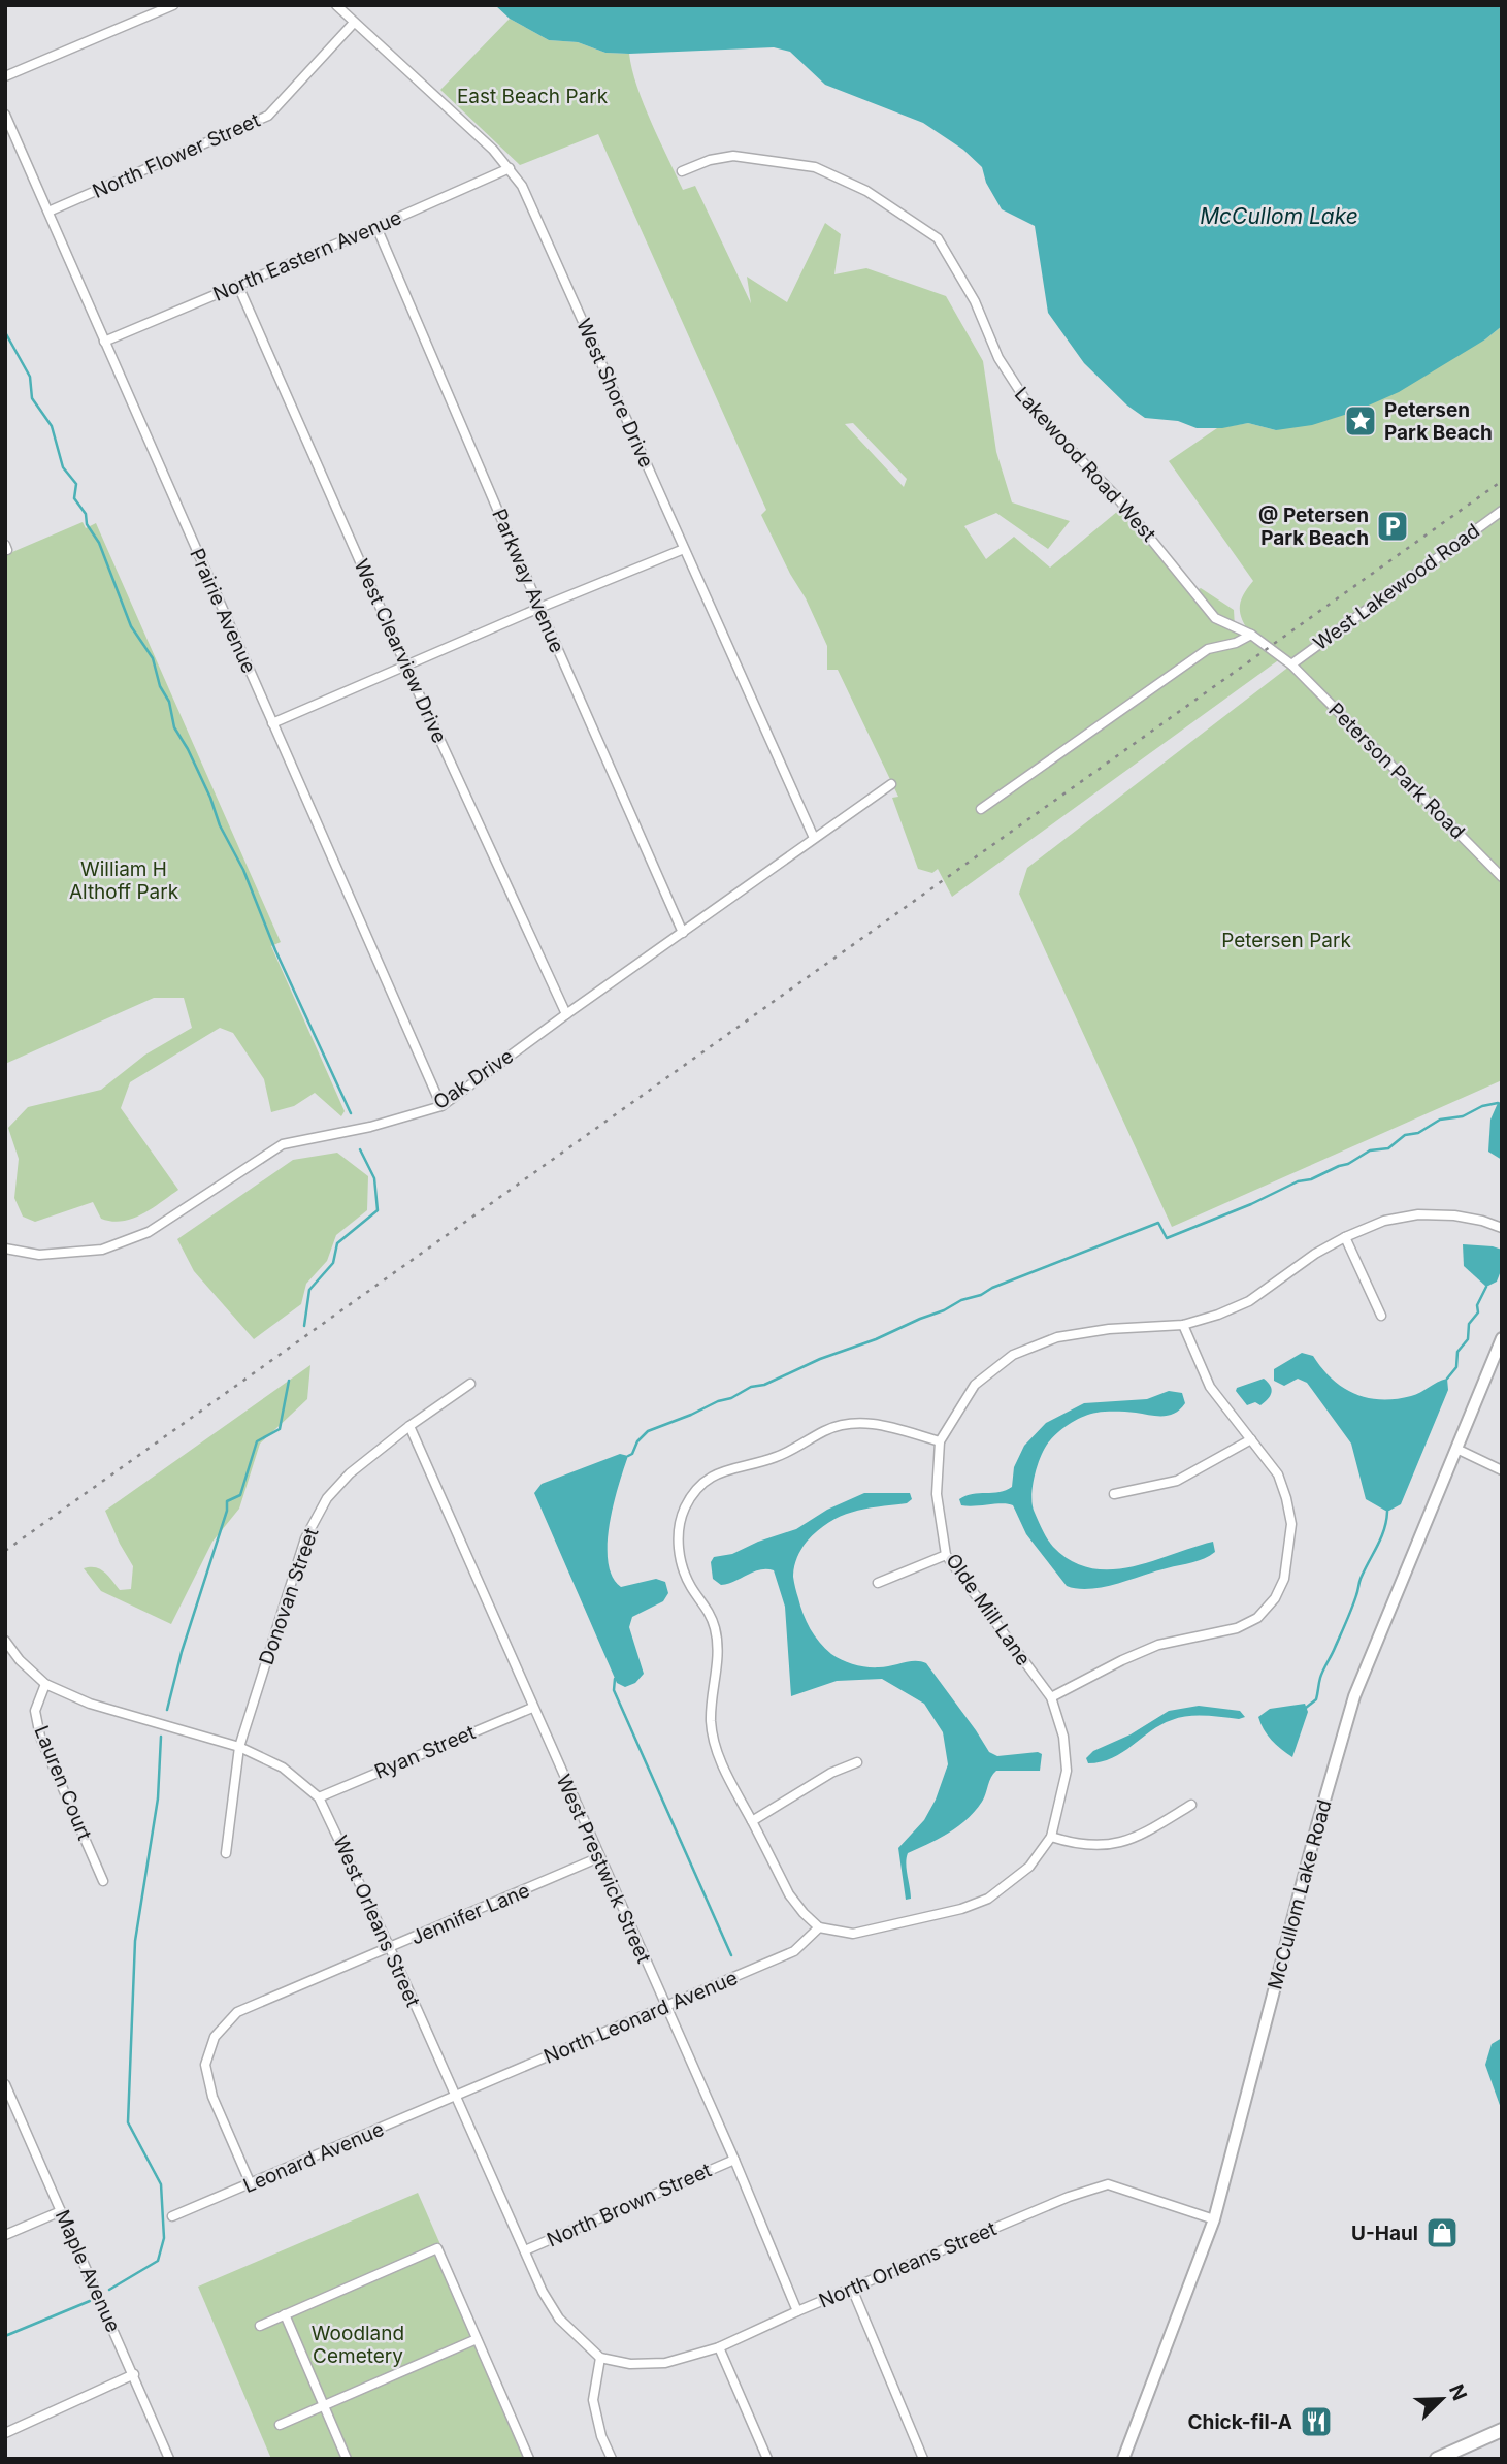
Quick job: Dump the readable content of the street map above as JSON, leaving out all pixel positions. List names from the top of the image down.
{
  "streets": {
    "street": [
      "North Flower Street",
      "North Eastern Avenue",
      "West Shore Drive",
      "Lakewood Road West",
      "Parkway Avenue",
      "West Lakewood Road",
      "Prairie Avenue",
      "West Clearview Drive",
      "Peterson Park Road",
      "Oak Drive",
      "Donovan Street",
      "Olde Mill Lane",
      "Ryan Street",
      "Lauren Court",
      "West Prestwick Street",
      "McCullom Lake Road",
      "Jennifer Lane",
      "West Orleans Street",
      "North Leonard Avenue",
      "Leonard Avenue",
      "North Brown Street",
      "North Orleans Street",
      "Maple Avenue"
    ]
  },
  "crossings": [
    ["North Flower Street", "West Shore Drive"],
    ["North Flower Street", "Prairie Avenue"],
    ["North Eastern Avenue", "West Shore Drive"],
    ["North Eastern Avenue", "Parkway Avenue"],
    ["North Eastern Avenue", "Prairie Avenue"],
    ["North Eastern Avenue", "West Clearview Drive"],
    ["West Shore Drive", "Oak Drive"],
    ["Lakewood Road West", "West Lakewood Road"],
    ["Lakewood Road West", "Peterson Park Road"],
    ["Parkway Avenue", "Oak Drive"],
    ["West Lakewood Road", "Peterson Park Road"],
    ["Prairie Avenue", "Oak Drive"],
    ["West Clearview Drive", "Oak Drive"],
    ["Donovan Street", "West Prestwick Street"],
    ["Donovan Street", "West Orleans Street"],
    ["Olde Mill Lane", "North Leonard Avenue"],
    ["Ryan Street", "West Prestwick Street"],
    ["Ryan Street", "West Orleans Street"],
    ["Lauren Court", "West Orleans Street"],
    ["West Prestwick Street", "Jennifer Lane"],
    ["West Prestwick Street", "North Leonard Avenue"],
    ["West Prestwick Street", "North Brown Street"],
    ["West Prestwick Street", "North Orleans Street"],
    ["McCullom Lake Road", "North Orleans Street"],
    ["Jennifer Lane", "West Orleans Street"],
    ["Jennifer Lane", "Leonard Avenue"],
    ["West Orleans Street", "North Leonard Avenue"],
    ["West Orleans Street", "Leonard Avenue"],
    ["West Orleans Street", "North Brown Street"],
    ["West Orleans Street", "North Orleans Street"],
    ["North Leonard Avenue", "Leonard Avenue"]
  ],
  "water": ["McCullom Lake"],
  "parks": [
    "East Beach Park",
    "William H Althoff Park",
    "Petersen Park",
    "Woodland Cemetery"
  ],
  "places": {
    "place": ["Petersen Park Beach"],
    "parking": ["@ Petersen Park Beach"],
    "shop": ["U-Haul"],
    "restaurant": ["Chick-fil-A"]
  },
  "north": "top right"
}
